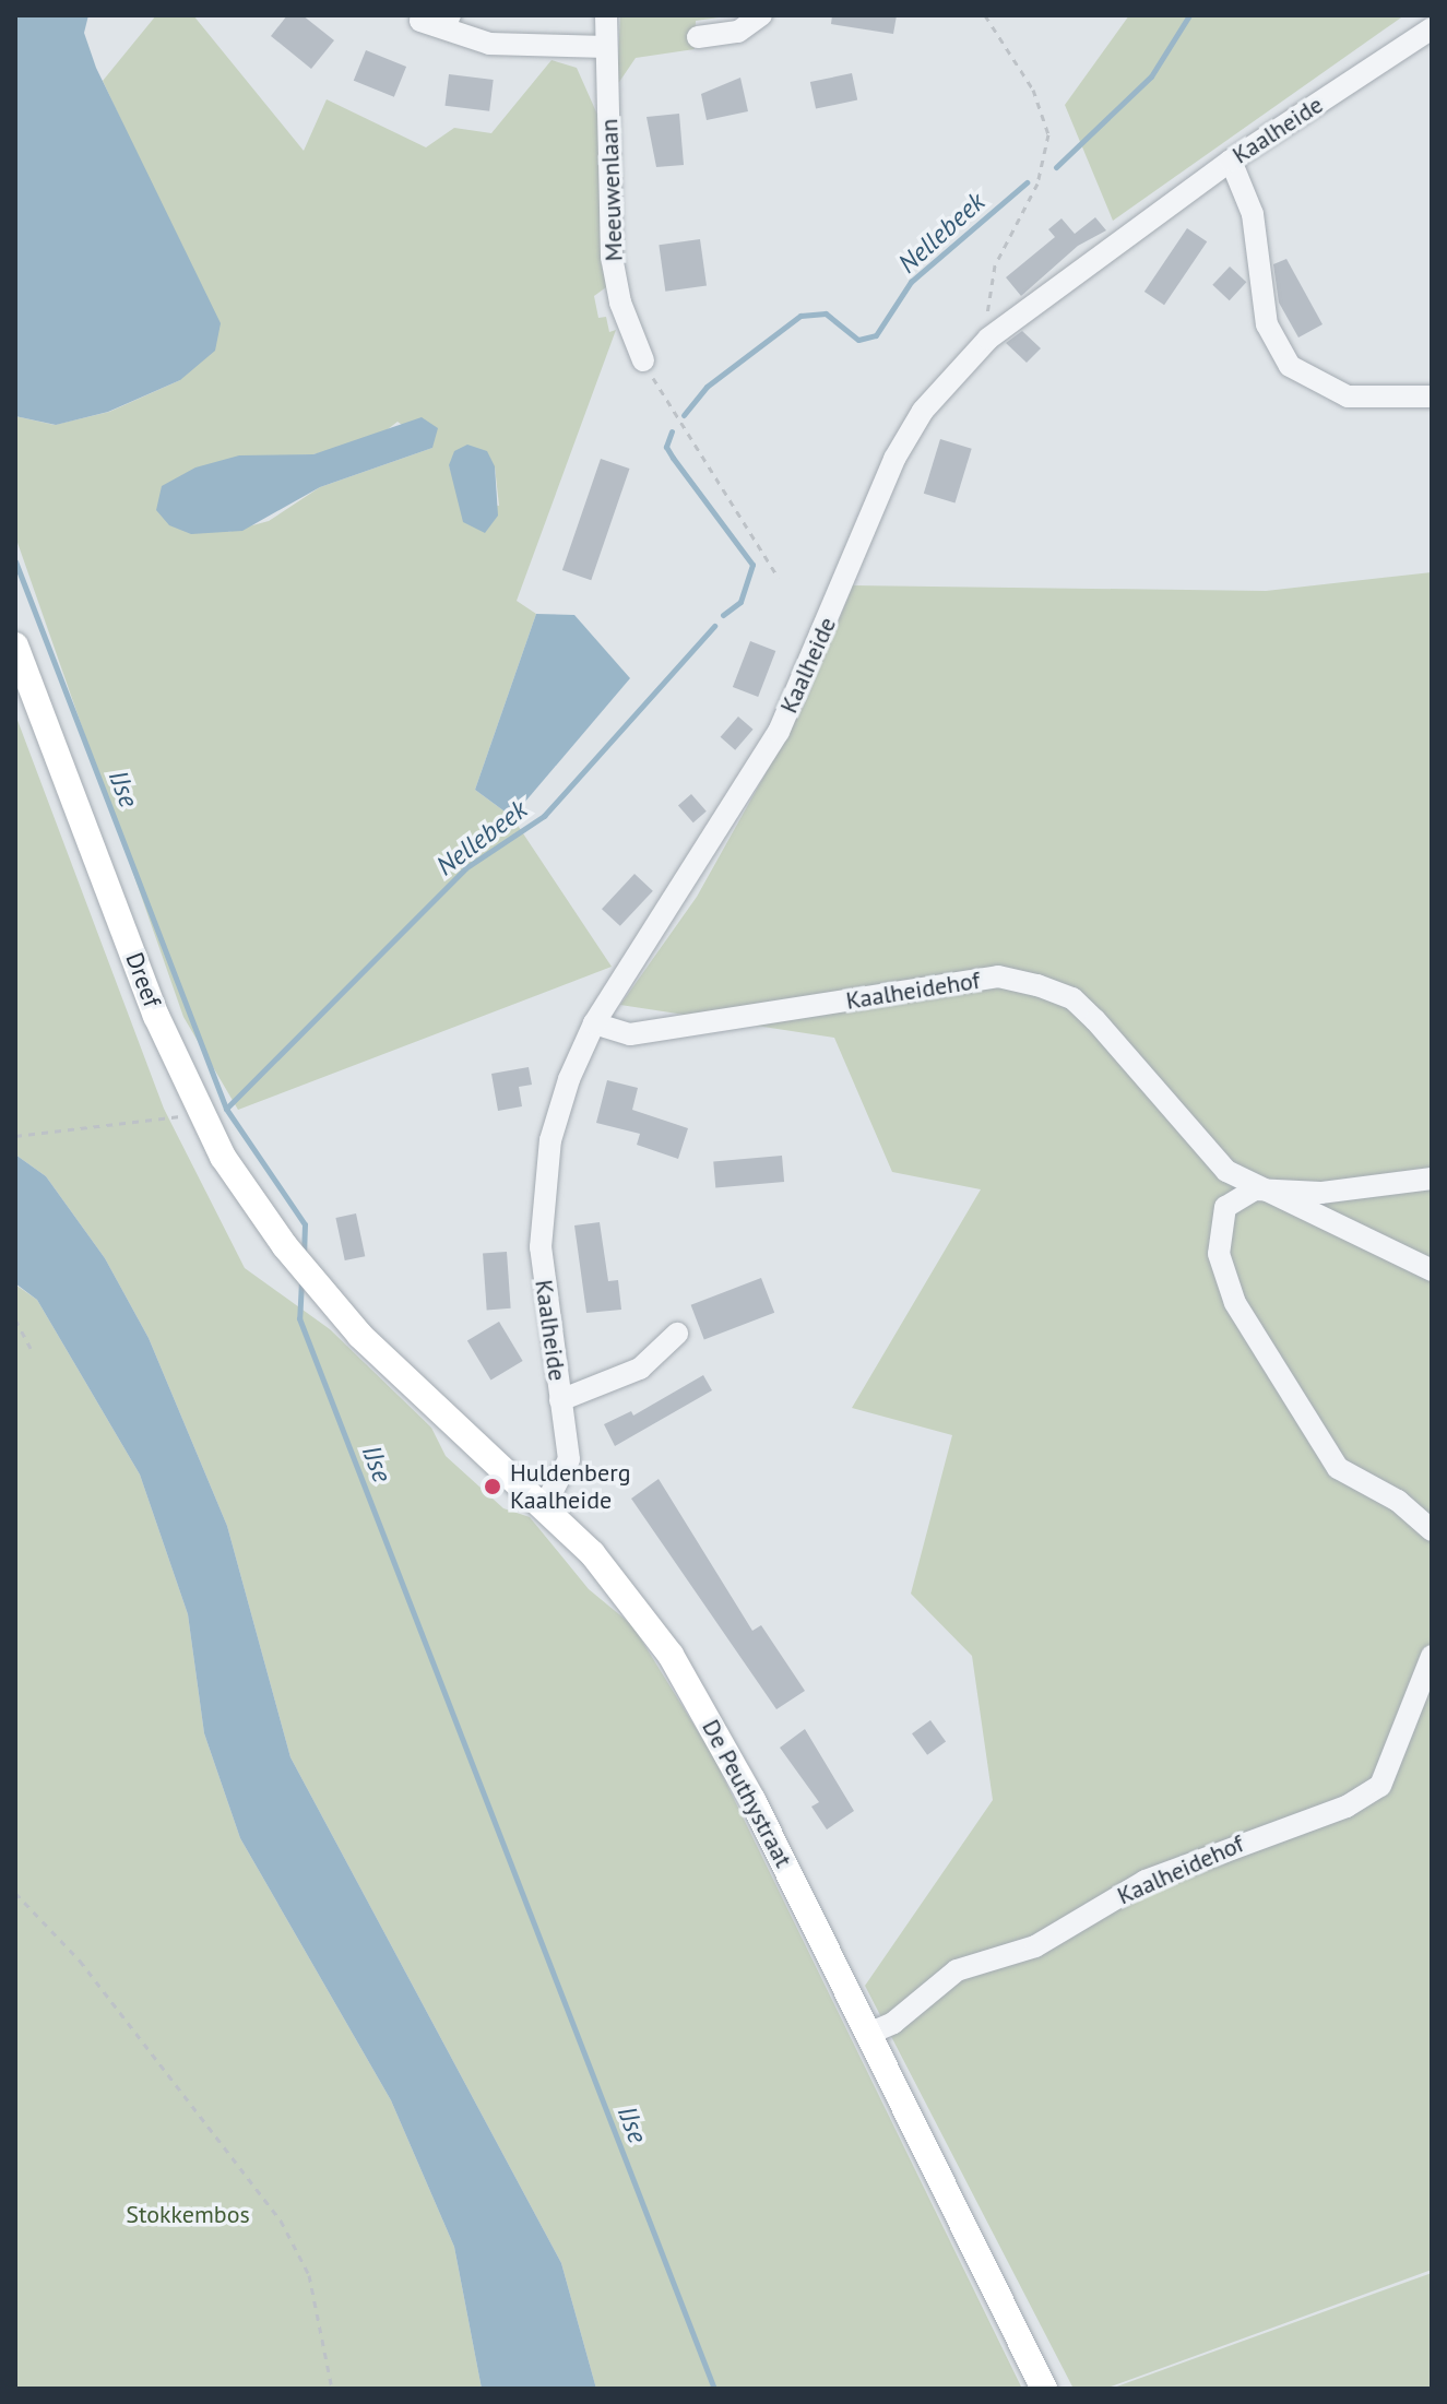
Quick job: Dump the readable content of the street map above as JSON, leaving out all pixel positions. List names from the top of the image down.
{
  "streets": {
    "main road": ["Dreef", "De Peuthystraat"],
    "street": ["Kaalheide", "Meeuwenlaan", "Kaalheidehof"]
  },
  "crossings": [
    ["Kaalheide", "Kaalheidehof"],
    ["Kaalheide", "De Peuthystraat"],
    ["Dreef", "De Peuthystraat"],
    ["Kaalheidehof", "De Peuthystraat"]
  ],
  "water": ["Nellebeek", "IJse"],
  "parks": ["Stokkembos"],
  "places": ["Huldenberg Kaalheide"]
}
